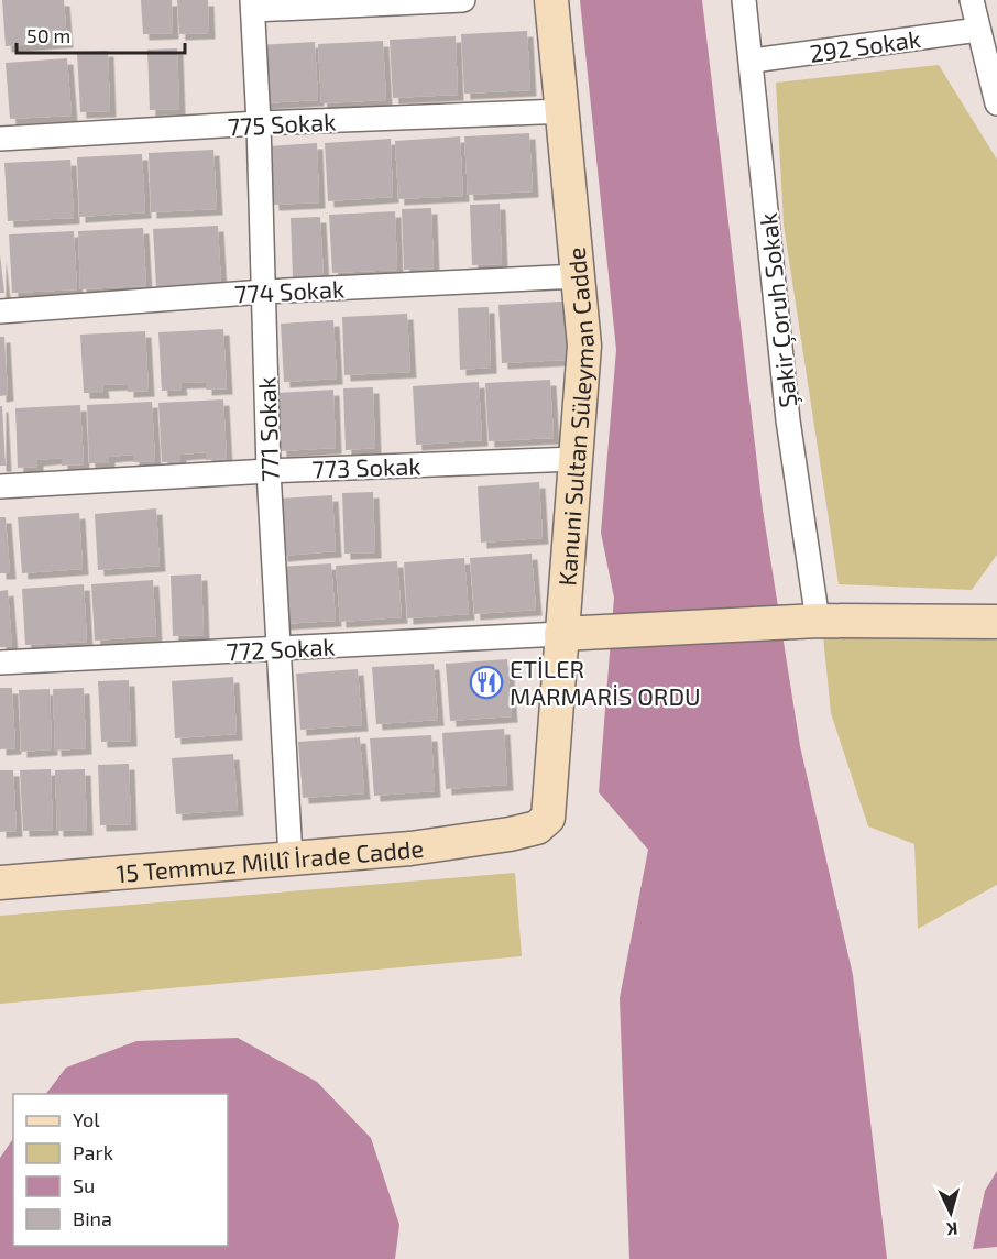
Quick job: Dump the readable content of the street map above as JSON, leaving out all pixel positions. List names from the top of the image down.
{
  "streets": {
    "street": [
      "292 Sokak",
      "775 Sokak",
      "774 Sokak",
      "Şakir Çoruh Sokak",
      "Kanuni Sultan Süleyman Cadde",
      "771 Sokak",
      "773 Sokak",
      "772 Sokak",
      "15 Temmuz Millî İrade Cadde"
    ]
  },
  "crossings": [
    ["292 Sokak", "Şakir Çoruh Sokak"],
    ["775 Sokak", "Kanuni Sultan Süleyman Cadde"],
    ["775 Sokak", "771 Sokak"],
    ["774 Sokak", "Kanuni Sultan Süleyman Cadde"],
    ["774 Sokak", "771 Sokak"],
    ["Kanuni Sultan Süleyman Cadde", "773 Sokak"],
    ["Kanuni Sultan Süleyman Cadde", "772 Sokak"],
    ["Kanuni Sultan Süleyman Cadde", "15 Temmuz Millî İrade Cadde"],
    ["771 Sokak", "773 Sokak"],
    ["771 Sokak", "772 Sokak"],
    ["771 Sokak", "15 Temmuz Millî İrade Cadde"]
  ],
  "places": {
    "restaurant": ["ETİLER MARMARİS ORDU"]
  },
  "legend": [
    "Yol",
    "Park",
    "Su",
    "Bina"
  ],
  "scale_bar": "50 m",
  "north": "bottom"
}
